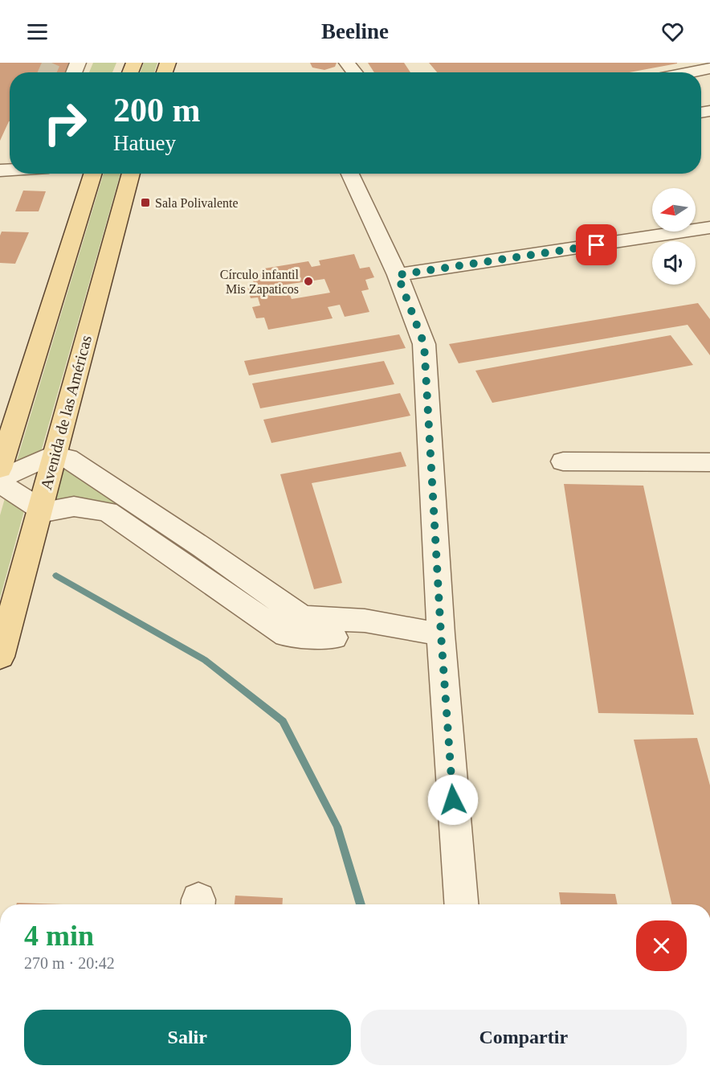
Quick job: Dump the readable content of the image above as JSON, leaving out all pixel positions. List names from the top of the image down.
{
  "streets": {
    "main road": ["Avenida de las Américas"]
  },
  "places": {
    "transit": ["Sala Polivalente"],
    "other": ["Círculo infantil Mis Zapaticos"]
  },
  "north": "left",
  "page": {
    "header": "Beeline",
    "turn": ["200 m", "Hatuey"],
    "heading": ["4 min", "270 m · 20:42"],
    "buttons": ["Salir", "Compartir"]
  }
}
